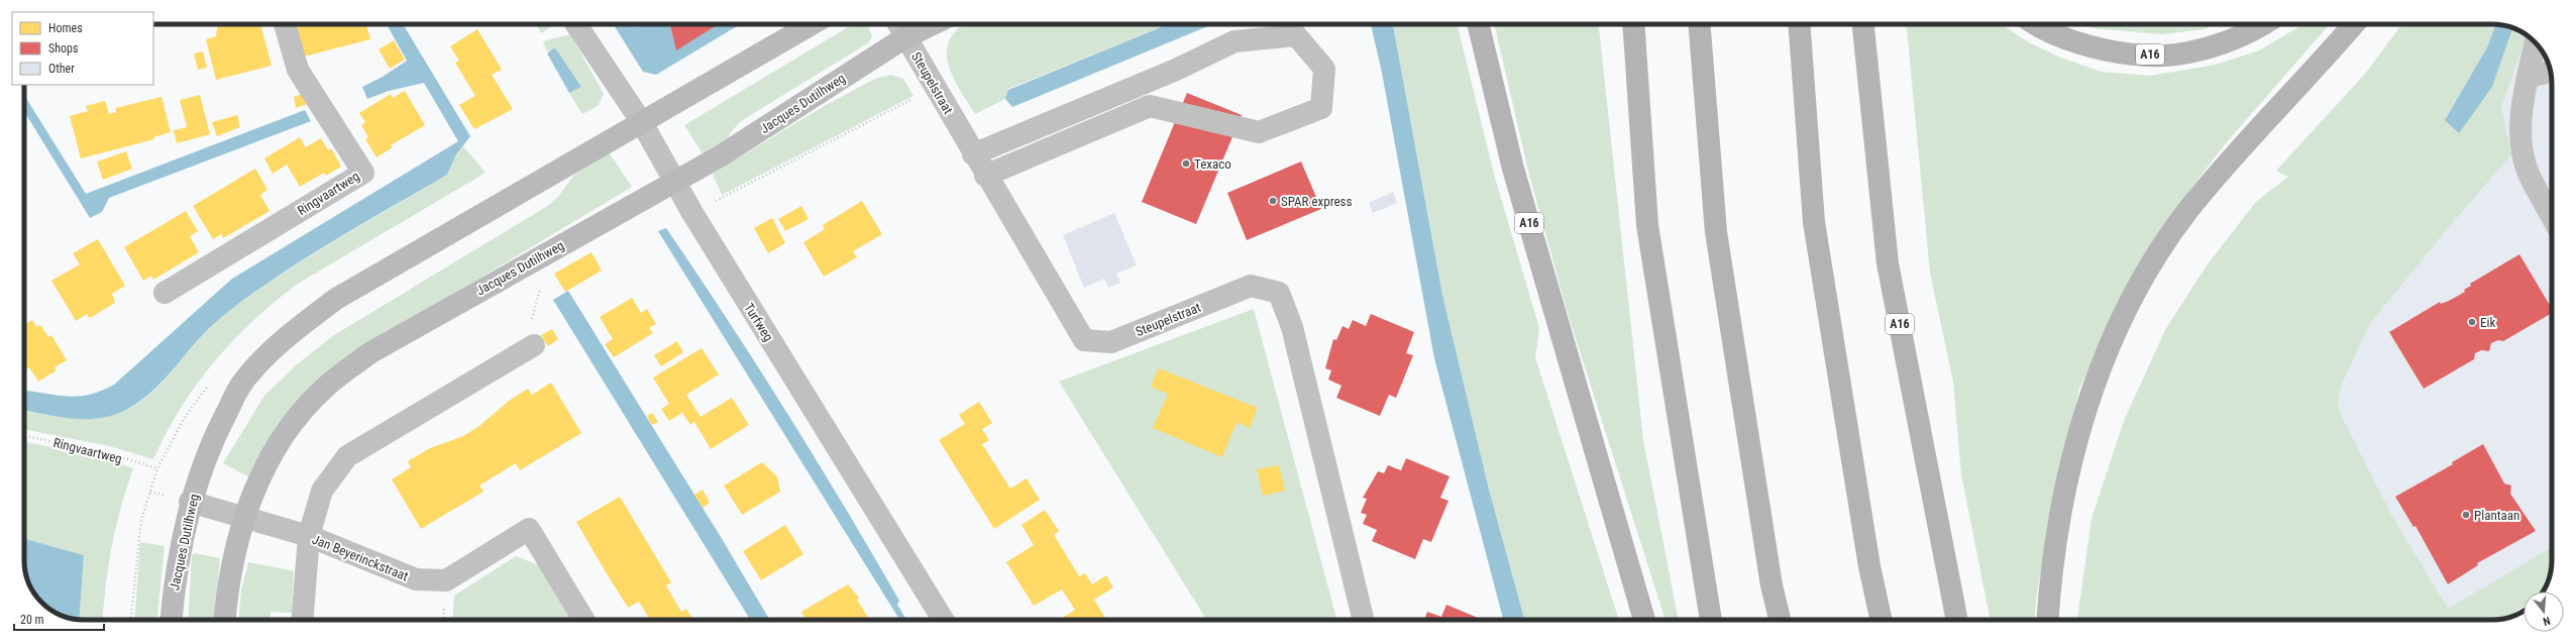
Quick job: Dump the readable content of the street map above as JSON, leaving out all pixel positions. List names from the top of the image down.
{
  "streets": {
    "highway": ["A16"],
    "main road": ["Jacques Dutilhweg"],
    "street": [
      "Steupelstraat",
      "Ringvaartweg",
      "Turfweg",
      "Jan Beyerinckstraat"
    ]
  },
  "crossings": [
    ["Steupelstraat", "Jacques Dutilhweg"],
    ["Jacques Dutilhweg", "Turfweg"],
    ["Jacques Dutilhweg", "Jan Beyerinckstraat"]
  ],
  "places": [
    "Texaco",
    "SPAR express",
    "Eik",
    "Plantaan"
  ],
  "legend": ["Homes", "Shops", "Other"],
  "scale_bar": "20 m",
  "north": "bottom"
}
